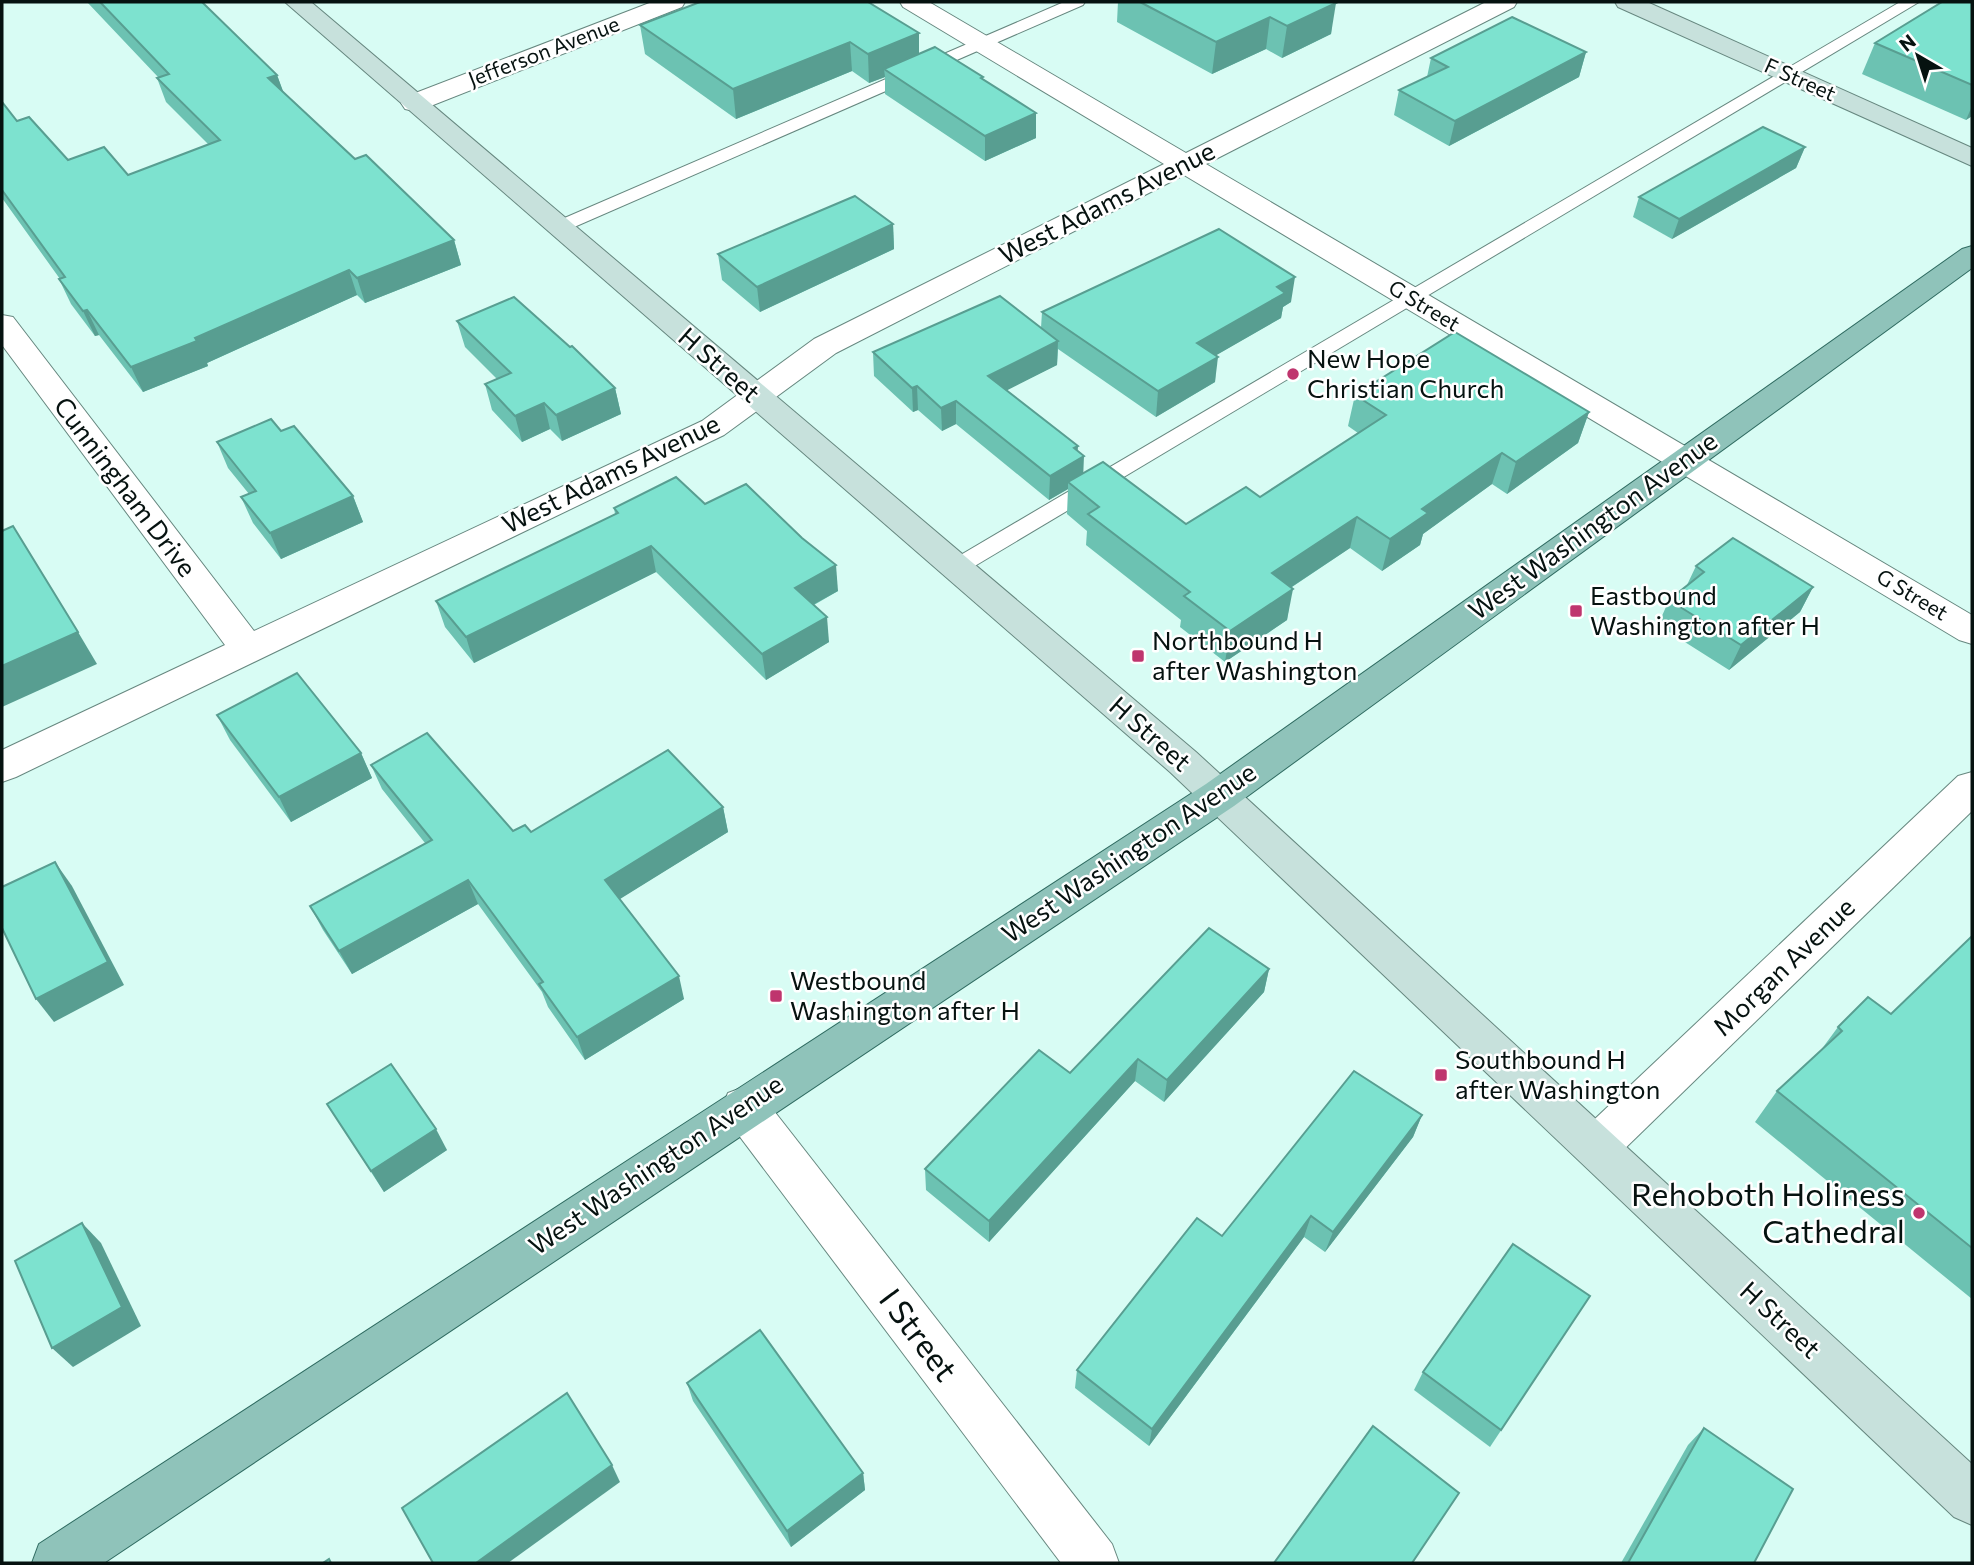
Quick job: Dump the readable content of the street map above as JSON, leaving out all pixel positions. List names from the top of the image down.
{
  "streets": {
    "main road": ["West Washington Avenue"],
    "street": [
      "Jefferson Avenue",
      "F Street",
      "West Adams Avenue",
      "G Street",
      "H Street",
      "Cunningham Drive",
      "Morgan Avenue",
      "I Street"
    ]
  },
  "crossings": [
    ["Jefferson Avenue", "H Street"],
    ["West Adams Avenue", "G Street"],
    ["West Adams Avenue", "H Street"],
    ["West Adams Avenue", "Cunningham Drive"],
    ["G Street", "West Washington Avenue"],
    ["H Street", "West Washington Avenue"],
    ["H Street", "Morgan Avenue"],
    ["West Washington Avenue", "I Street"]
  ],
  "places": {
    "other": ["New Hope Christian Church", "Rehoboth Holiness Cathedral"],
    "transit": [
      "Eastbound Washington after H",
      "Northbound H after Washington",
      "Westbound Washington after H",
      "Southbound H after Washington"
    ]
  },
  "north": "top left"
}
